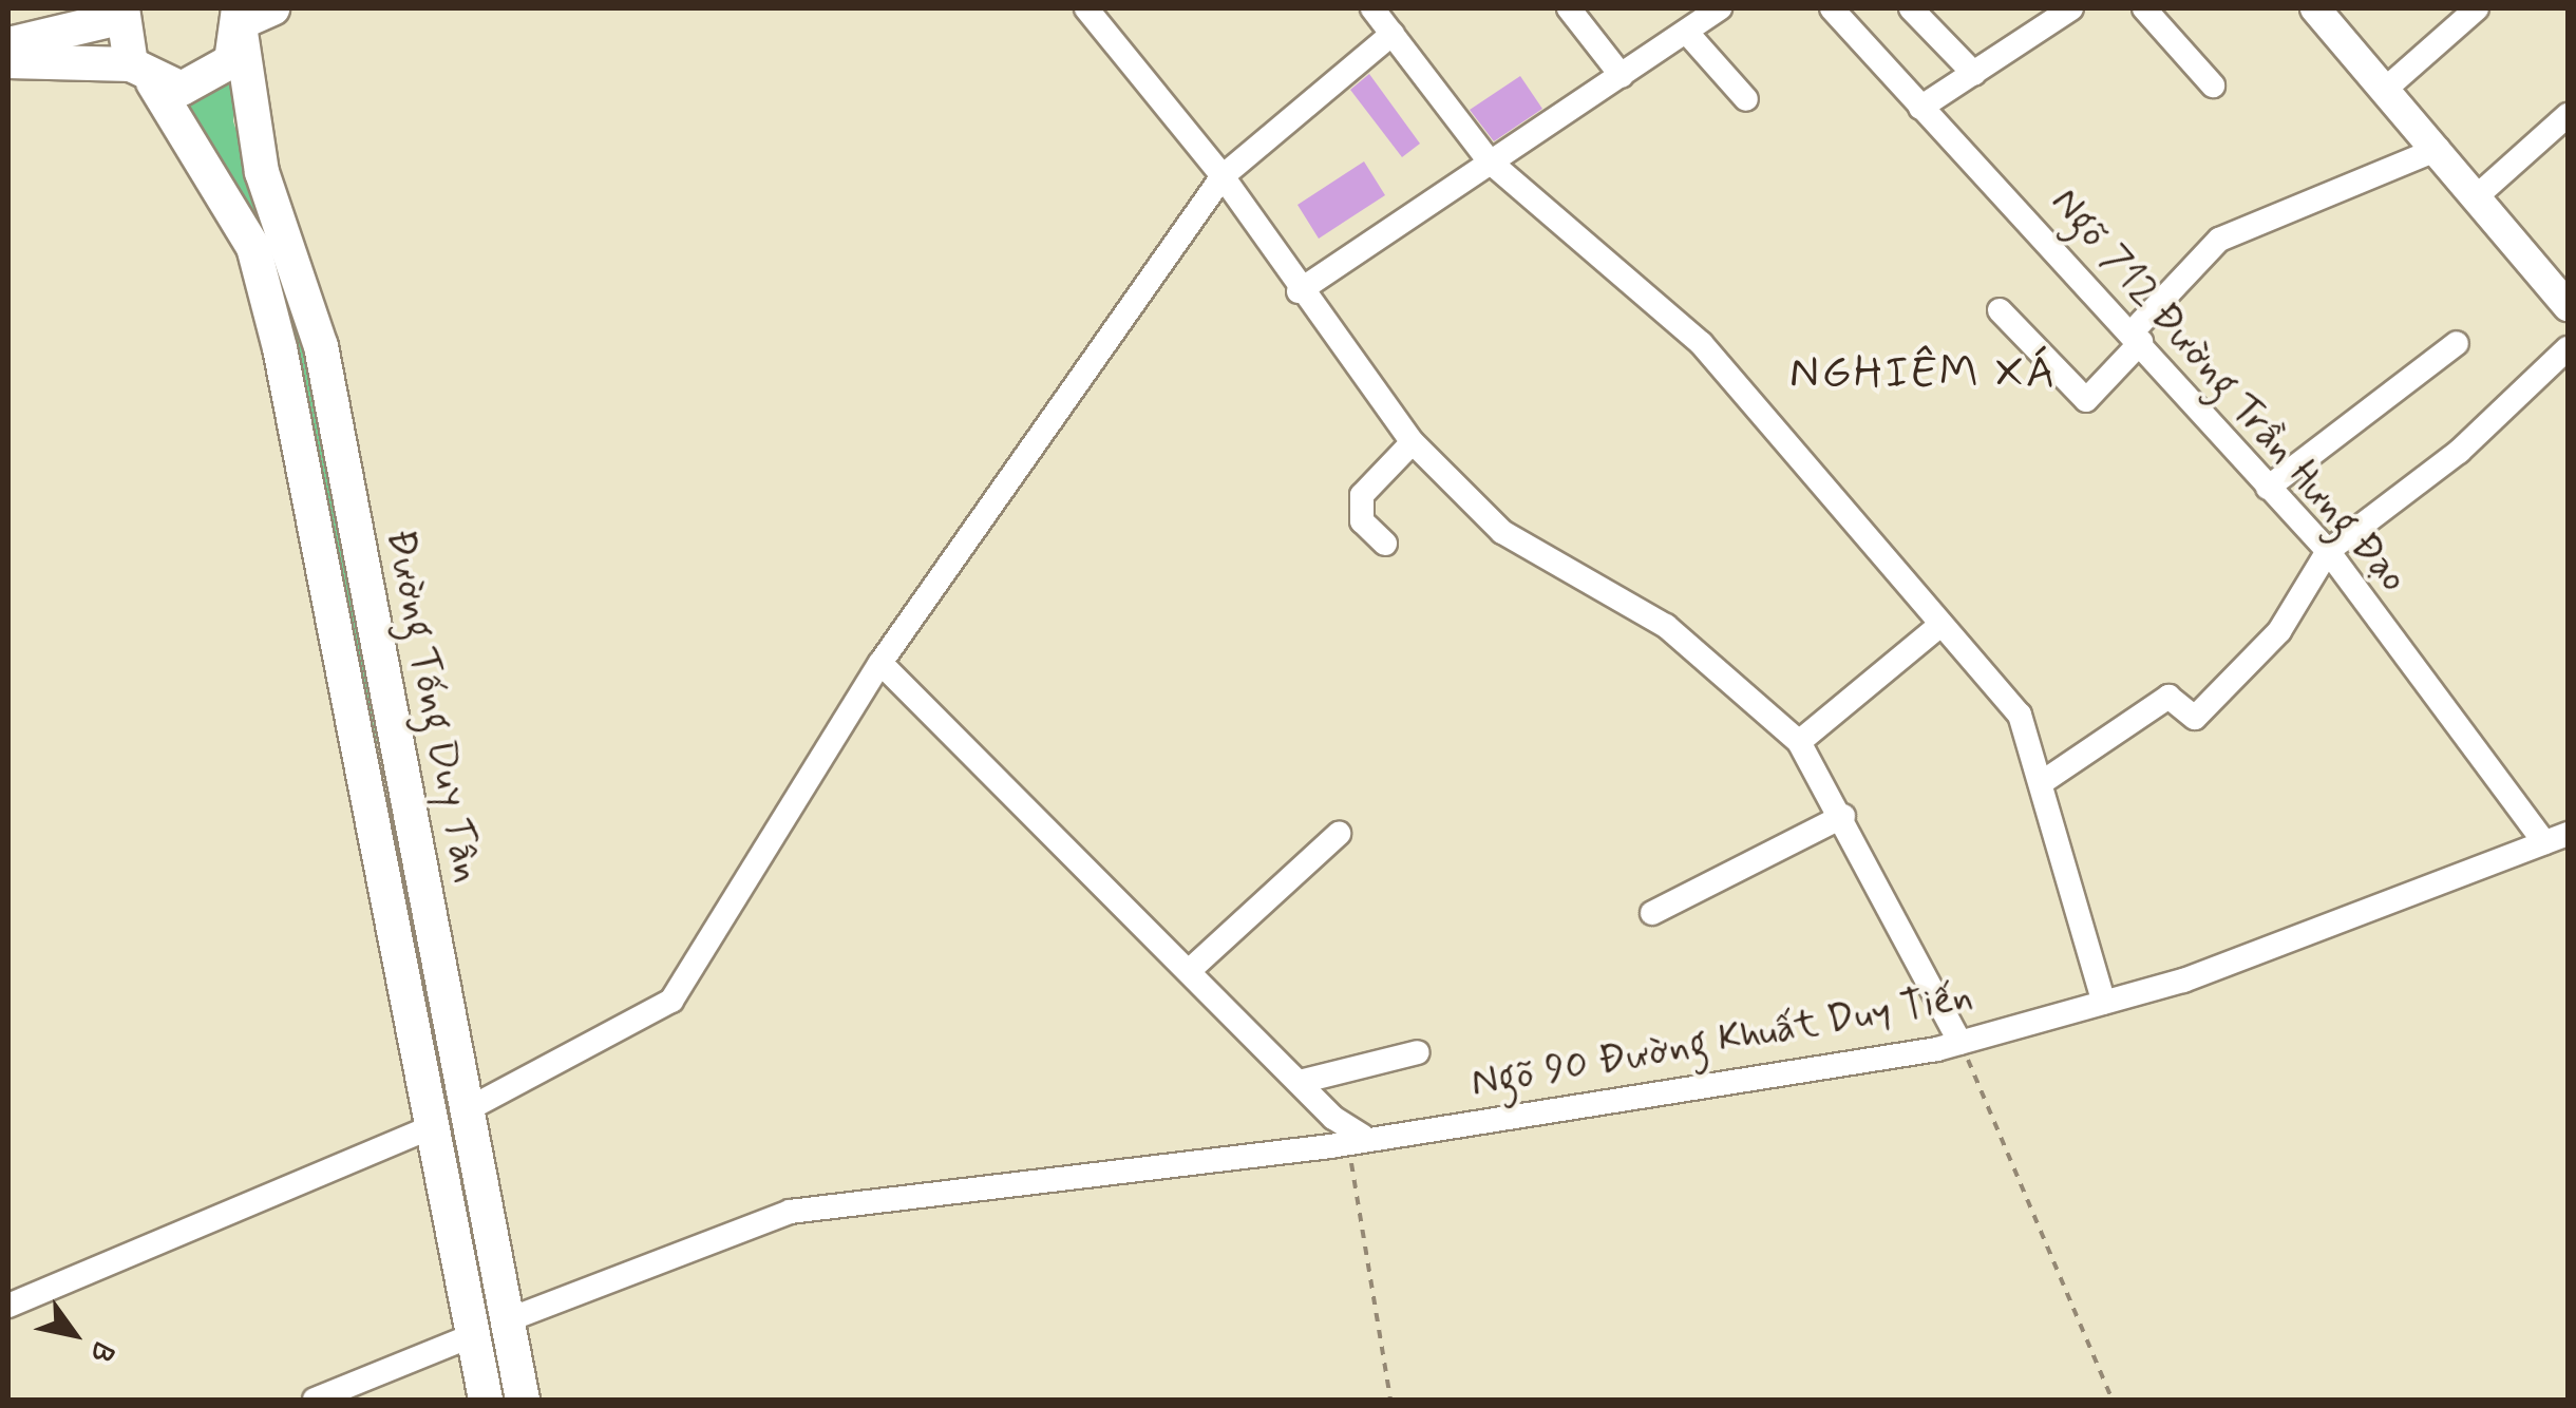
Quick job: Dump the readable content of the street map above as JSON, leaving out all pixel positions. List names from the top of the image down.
{
  "streets": {
    "highway": ["Đường Tống Duy Tân"],
    "street": ["Ngõ 712 Đường Trần Hưng Đạo", "Ngõ 90 Đường Khuất Duy Tiến"]
  },
  "crossings": [
    ["Ngõ 712 Đường Trần Hưng Đạo", "Ngõ 90 Đường Khuất Duy Tiến"],
    ["Đường Tống Duy Tân", "Ngõ 90 Đường Khuất Duy Tiến"]
  ],
  "districts": ["NGHIÊM XÁ"],
  "north": "bottom right"
}
